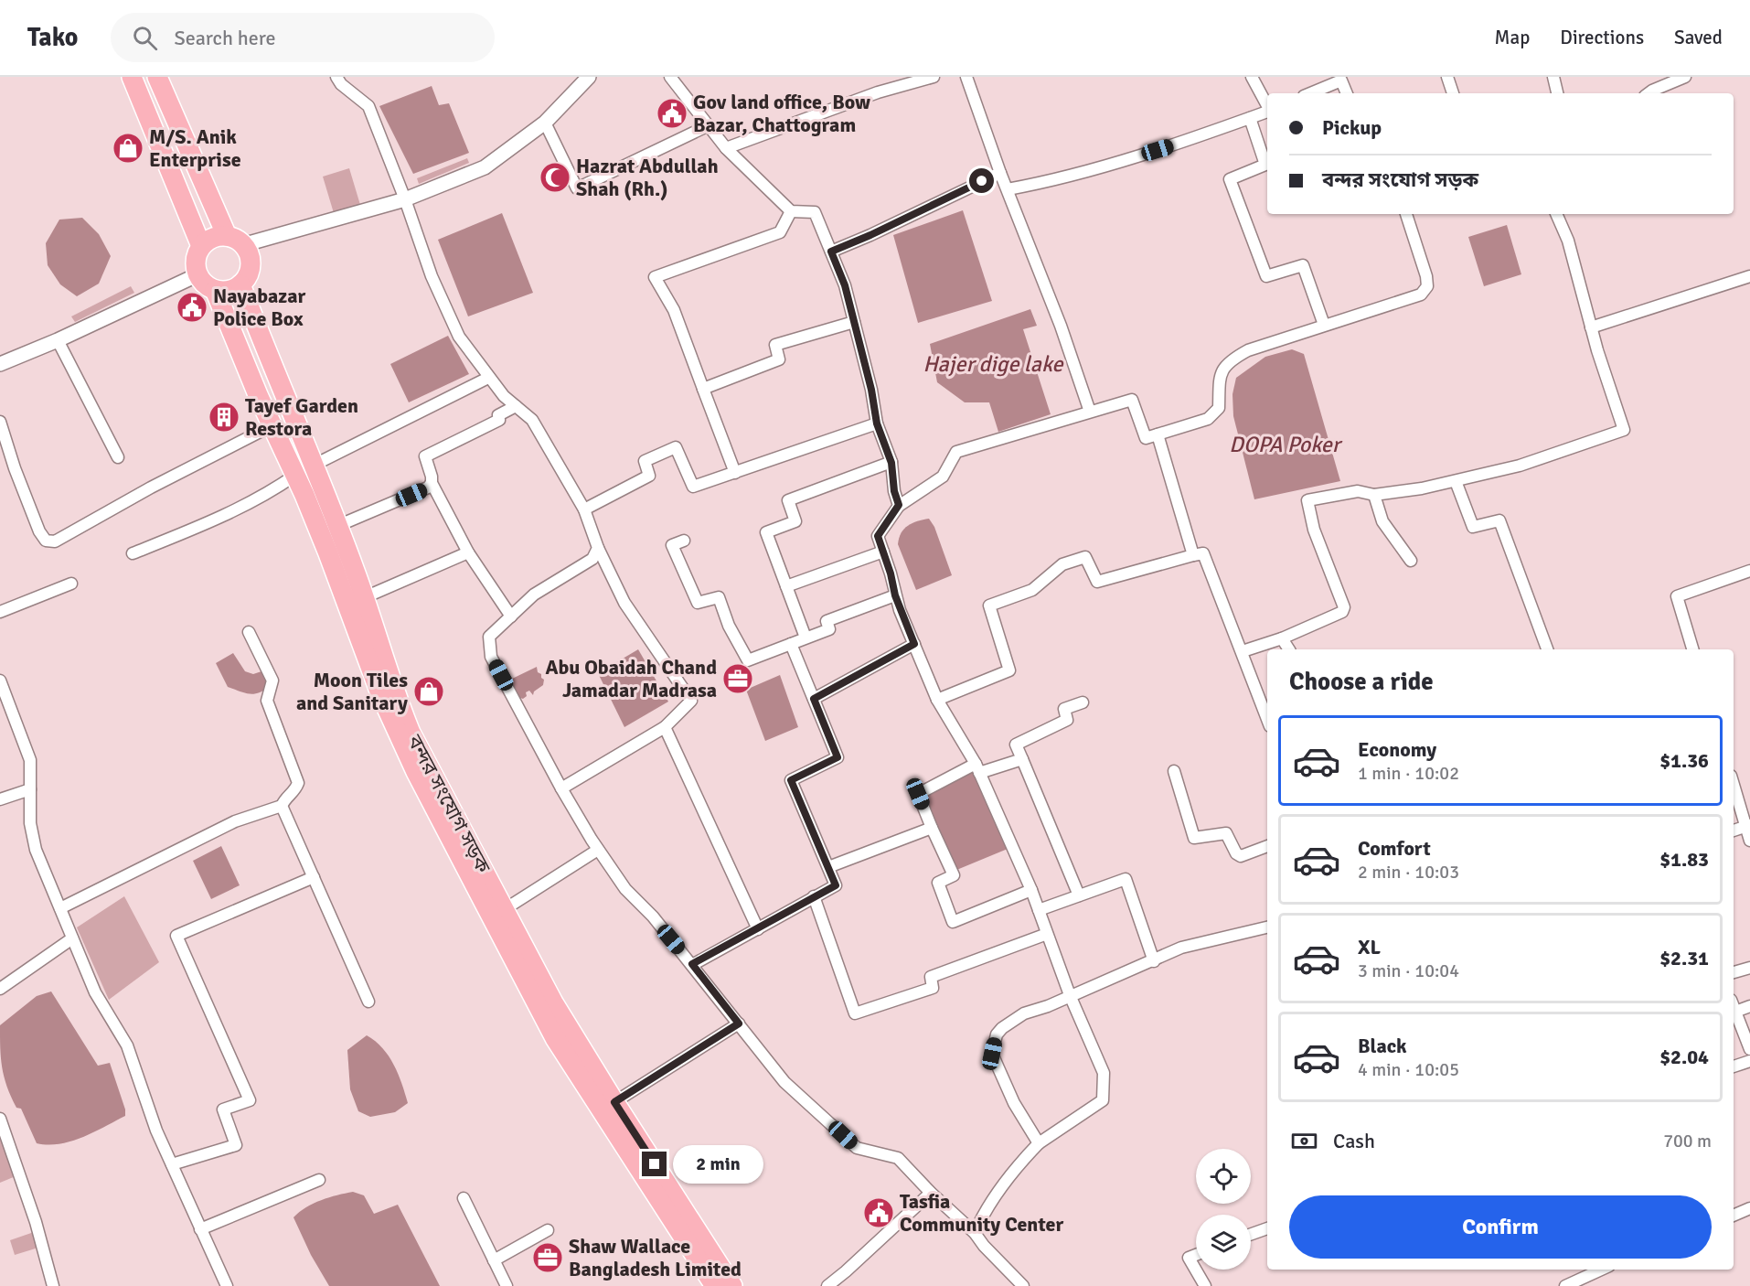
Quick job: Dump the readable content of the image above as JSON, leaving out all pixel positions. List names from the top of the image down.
{
  "streets": {
    "highway": ["বন্দর সংযোগ সড়ক"]
  },
  "water": ["Hajer dige lake", "DOPA Poker"],
  "places": {
    "public building": ["Gov land office, Bow Bazar, Chattogram", "Nayabazar Police Box", "Tasfia Community Center"],
    "shop": ["M/S. Anik Enterprise", "Moon Tiles and Sanitary"],
    "mosque": ["Hazrat Abdullah Shah (Rh.)"],
    "building": ["Tayef Garden Restora"],
    "office": ["Abu Obaidah Chand Jamadar Madrasa", "Shaw Wallace Bangladesh Limited"]
  },
  "page": {
    "header": "Tako",
    "search": "Search here",
    "nav": ["Map", "Directions", "Saved"],
    "banner": ["Pickup", "বন্দর সংযোগ সড়ক"],
    "heading": "Choose a ride",
    "list": [
      {
        "name": "Economy",
        "note": "1 min · 10:02",
        "value": "$1.36"
      },
      {
        "name": "Comfort",
        "note": "2 min · 10:03",
        "value": "$1.83"
      },
      {
        "name": "XL",
        "note": "3 min · 10:04",
        "value": "$2.31"
      },
      {
        "name": "Black",
        "note": "4 min · 10:05",
        "value": "$2.04"
      }
    ],
    "pay": ["Cash", "700 m"],
    "bubble": "2 min",
    "buttons": "Confirm"
  }
}
